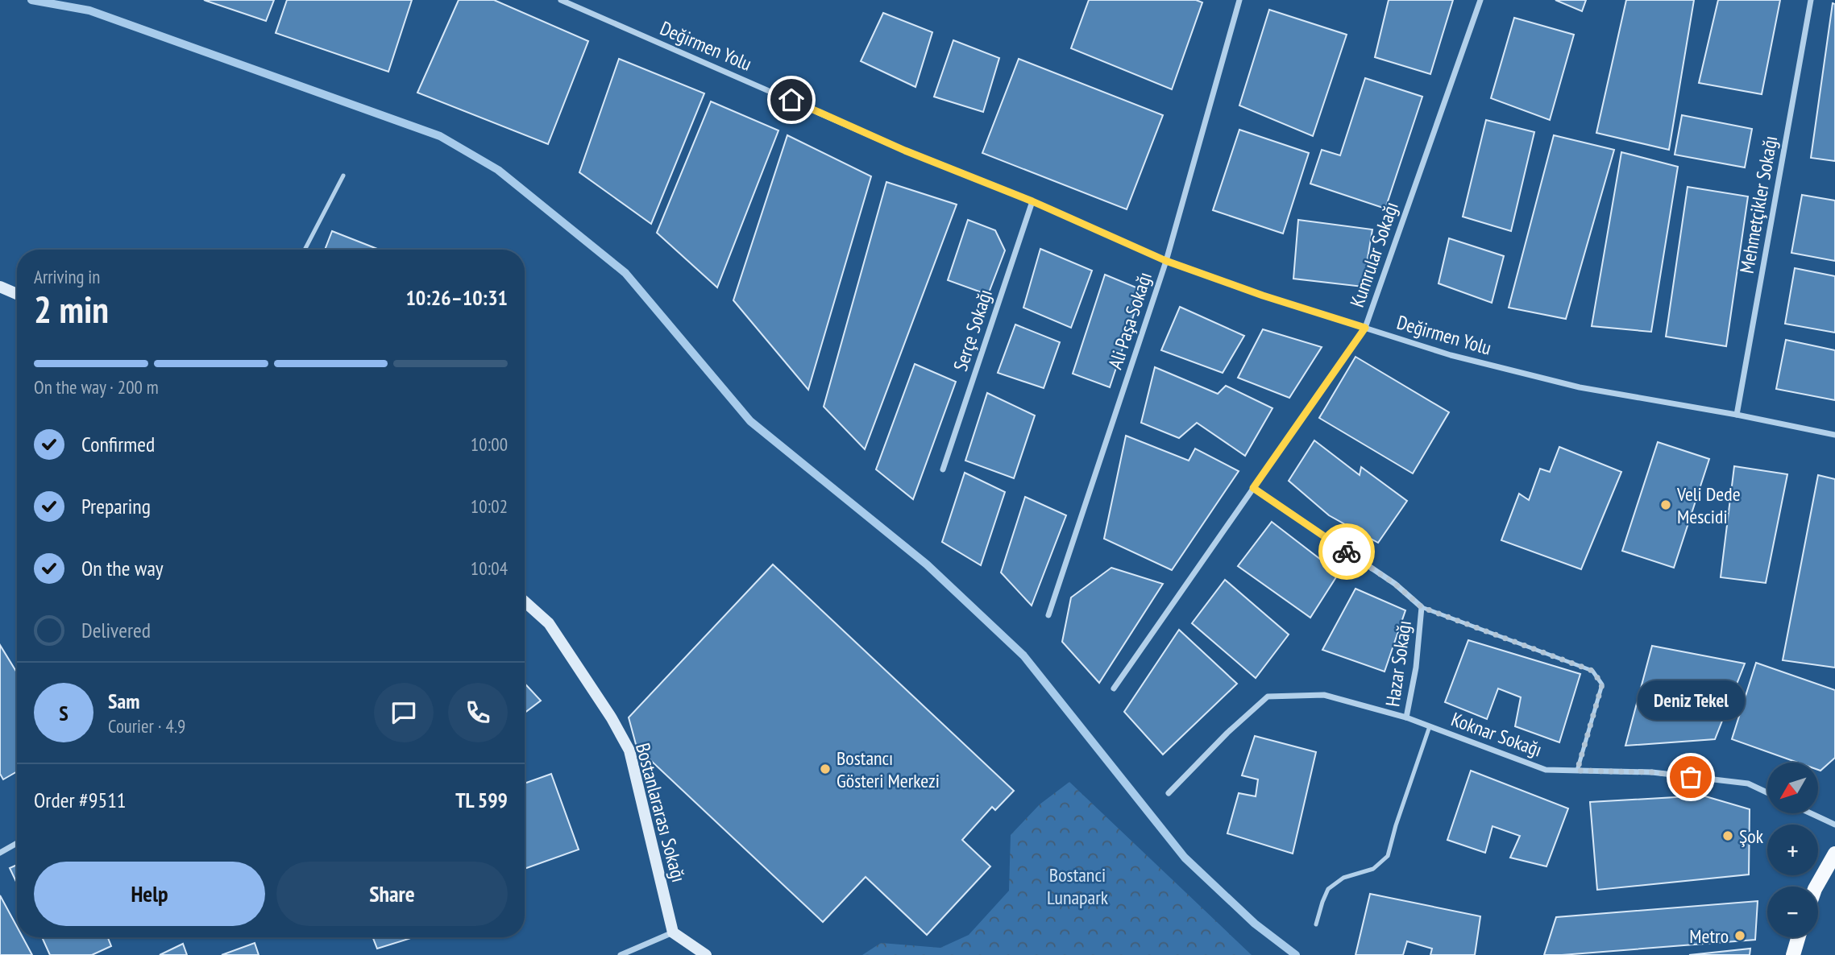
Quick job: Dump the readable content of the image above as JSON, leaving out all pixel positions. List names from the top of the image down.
{
  "streets": {
    "main road": ["Bostanlararası Sokağı"],
    "street": [
      "Değirmen Yolu",
      "Mehmetçikler Sokağı",
      "Kumrular Sokağı",
      "Ali Paşa Sokağı",
      "Serçe Sokağı",
      "Hazar Sokağı",
      "Koknar Sokağı"
    ]
  },
  "crossings": [
    ["Değirmen Yolu", "Mehmetçikler Sokağı"],
    ["Değirmen Yolu", "Kumrular Sokağı"],
    ["Değirmen Yolu", "Ali Paşa Sokağı"],
    ["Değirmen Yolu", "Serçe Sokağı"],
    ["Kumrular Sokağı", "Hazar Sokağı"],
    ["Hazar Sokağı", "Koknar Sokağı"]
  ],
  "parks": ["Bostanci Lunapark"],
  "places": [
    "Veli Dede Mescidi",
    "Bostancı Gösteri Merkezi",
    "Deniz Tekel",
    "Şok",
    "Metro"
  ],
  "north": "bottom left",
  "page": {
    "heading": ["2 min", "Arriving in", "10:26–10:31"],
    "panel": [
      "Sam",
      "Courier · 4.9",
      "Order #9511",
      "TL 599"
    ],
    "bar": "On the way · 200 m",
    "list": [
      ["Confirmed", "10:00"],
      ["Preparing", "10:02"],
      ["On the way", "10:04"],
      "Delivered"
    ],
    "bubble": "Deniz Tekel",
    "round": "S",
    "map_buttons": ["+", "−"],
    "buttons": ["Help", "Share"]
  }
}
